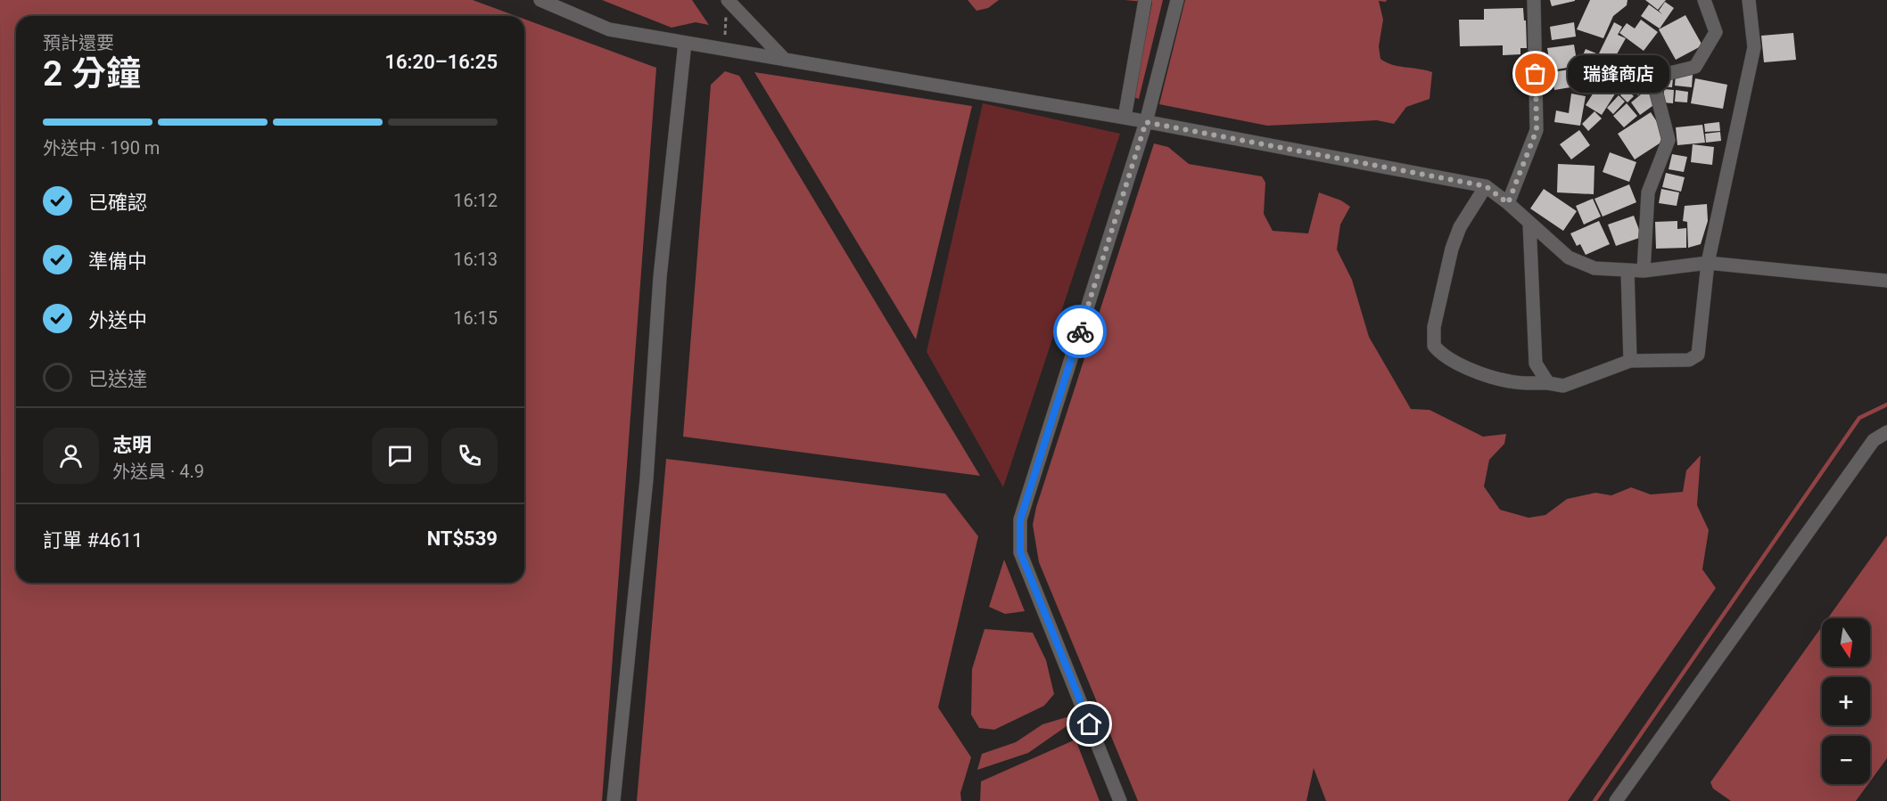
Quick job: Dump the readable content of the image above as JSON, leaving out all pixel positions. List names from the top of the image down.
{
  "places": ["瑞鋒商店"],
  "north": "bottom",
  "page": {
    "heading": ["2 分鐘", "預計還要", "16:20–16:25"],
    "panel": [
      "志明",
      "外送員 · 4.9",
      "訂單 #4611",
      "NT$539"
    ],
    "bubble": "瑞鋒商店",
    "bar": "外送中 · 190 m",
    "list": [
      ["已確認", "16:12"],
      ["準備中", "16:13"],
      ["外送中", "16:15"],
      "已送達"
    ],
    "map_buttons": ["+", "−"]
  }
}
